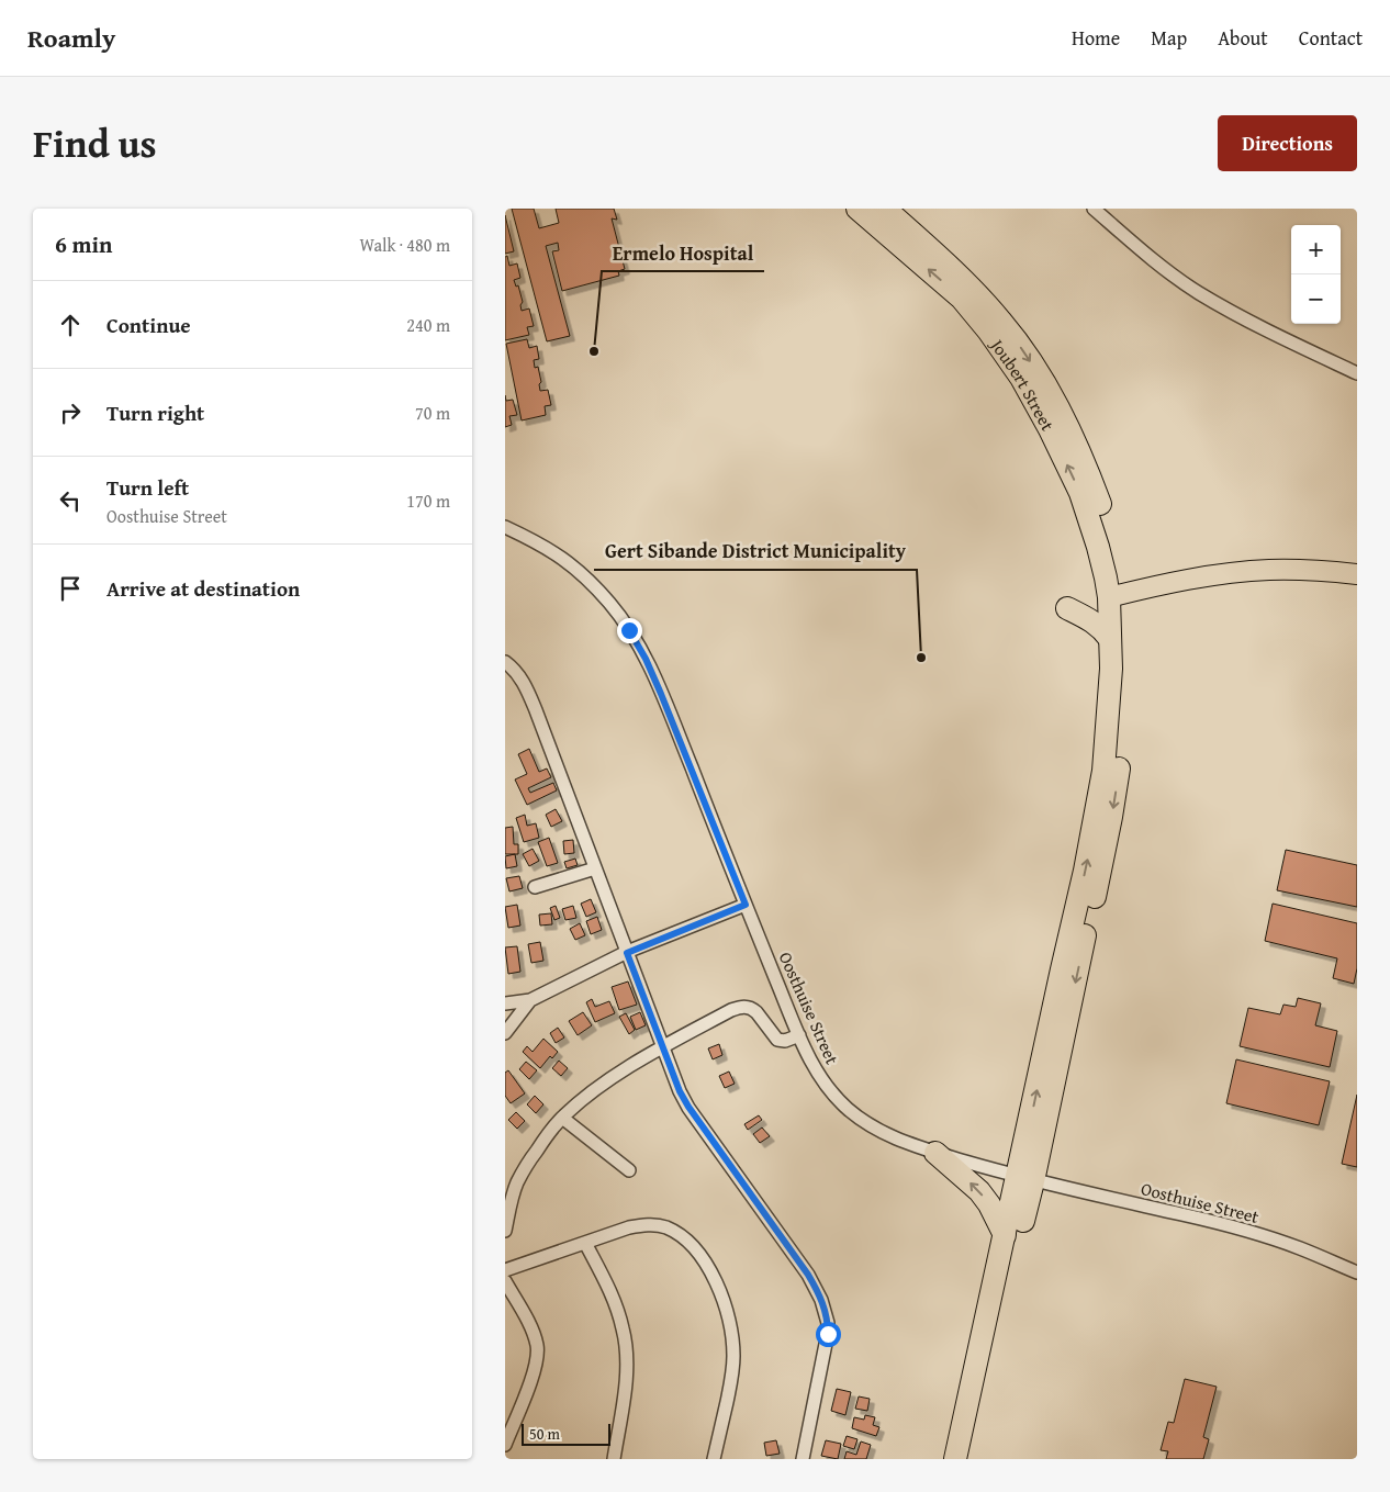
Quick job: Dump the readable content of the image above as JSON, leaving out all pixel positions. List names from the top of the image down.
{
  "streets": {
    "highway": ["Joubert Street"],
    "street": ["Oosthuise Street"]
  },
  "places": ["Ermelo Hospital", "Gert Sibande District Municipality"],
  "scale_bar": "50 m",
  "page": {
    "header": "Roamly",
    "nav": [
      "Home",
      "Map",
      "About",
      "Contact"
    ],
    "title": "Find us",
    "buttons": "Directions",
    "heading": ["6 min", "Walk · 480 m"],
    "map_buttons": ["+", "−"],
    "list": [
      ["Continue", "240 m"],
      ["Turn right", "70 m"],
      ["Turn left", "Oosthuise Street", "170 m"],
      "Arrive at destination"
    ],
    "scale": "50 m"
  }
}
